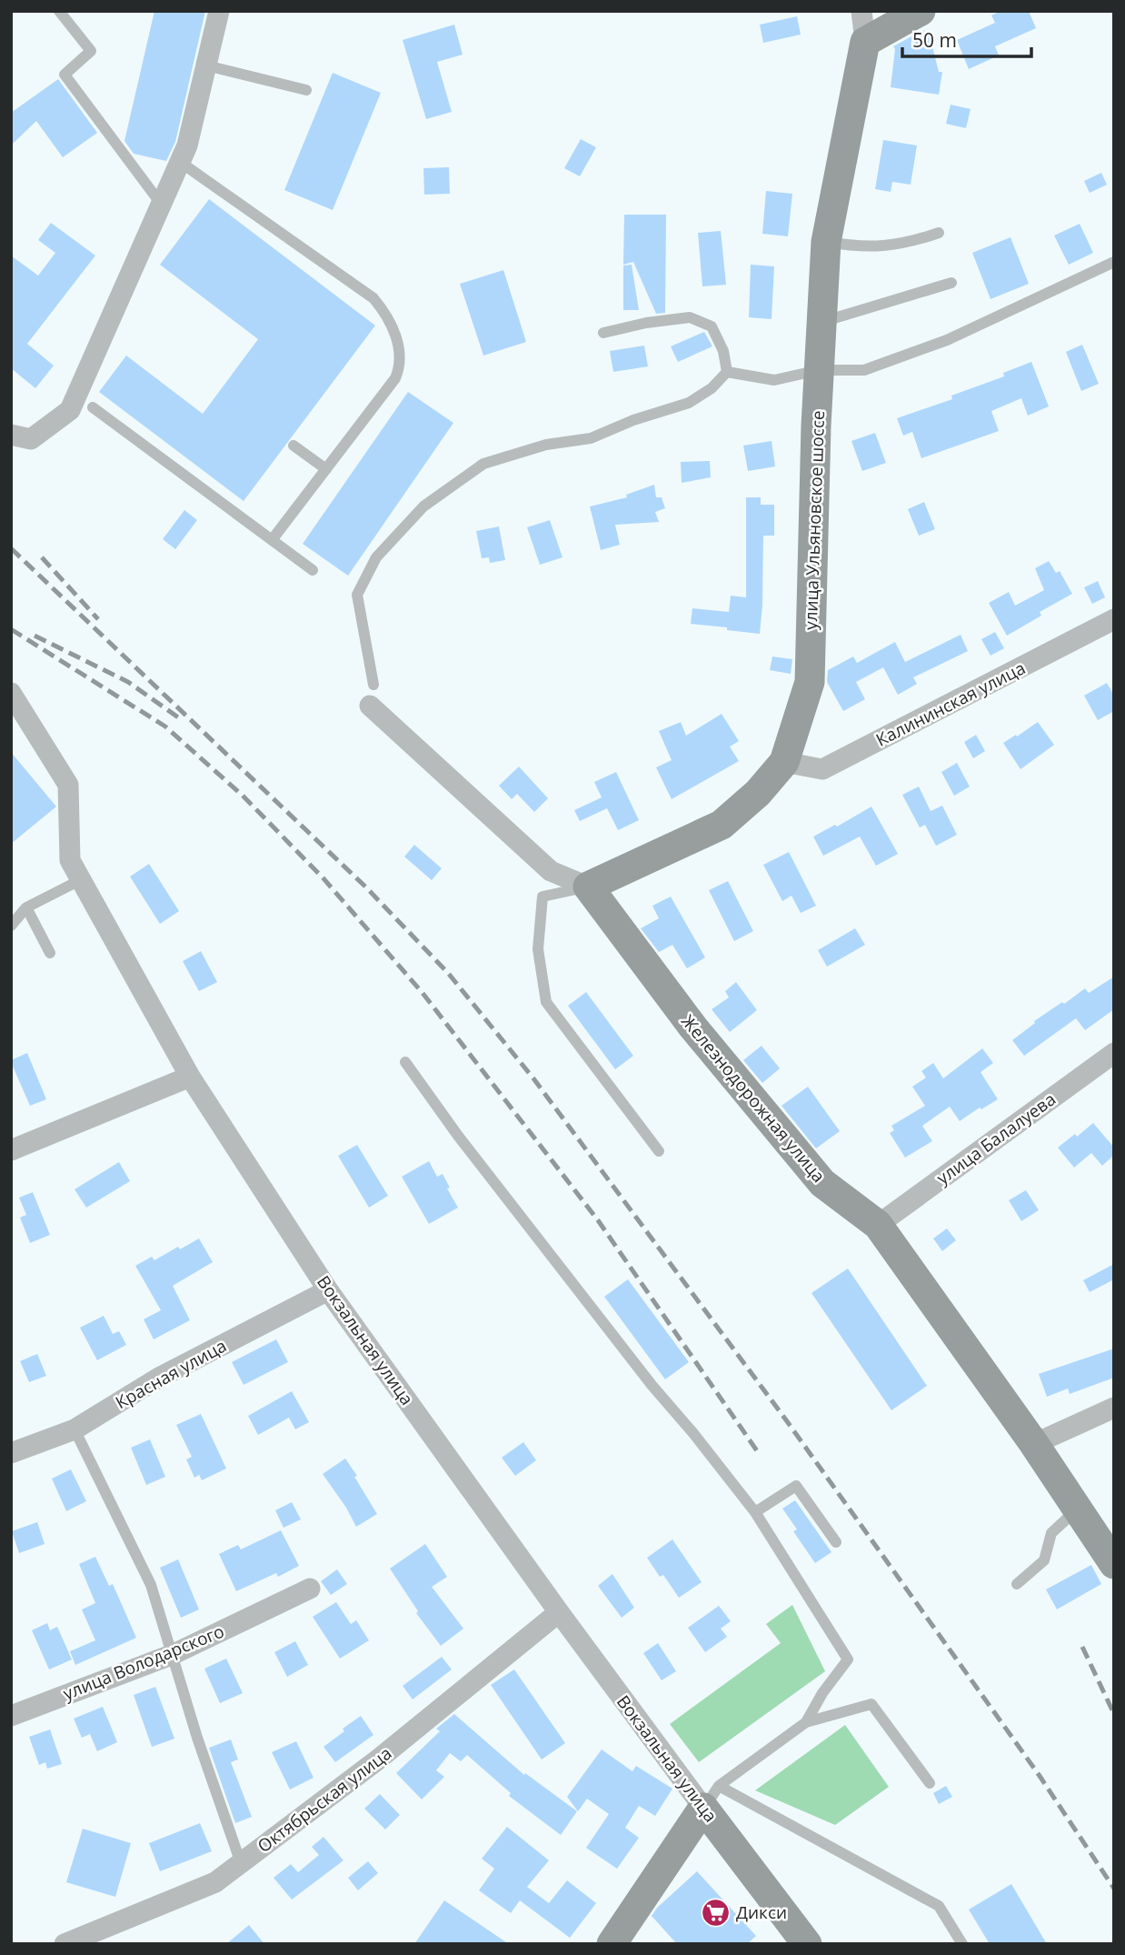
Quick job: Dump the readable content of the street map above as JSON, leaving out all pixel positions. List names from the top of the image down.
{
  "streets": {
    "street": [
      "улица Ульяновское шоссе",
      "Калининская улица",
      "Железнодорожная улица",
      "улица Балалуева",
      "Вокзальная улица",
      "Красная улица",
      "улица Володарского",
      "Октябрьская улица"
    ]
  },
  "crossings": [
    ["улица Ульяновское шоссе", "Калининская улица"],
    ["улица Ульяновское шоссе", "Железнодорожная улица"],
    ["Железнодорожная улица", "улица Балалуева"],
    ["Вокзальная улица", "Красная улица"],
    ["Вокзальная улица", "Октябрьская улица"]
  ],
  "places": {
    "supermarket": ["Дикси"]
  },
  "scale_bar": "50 m"
}
